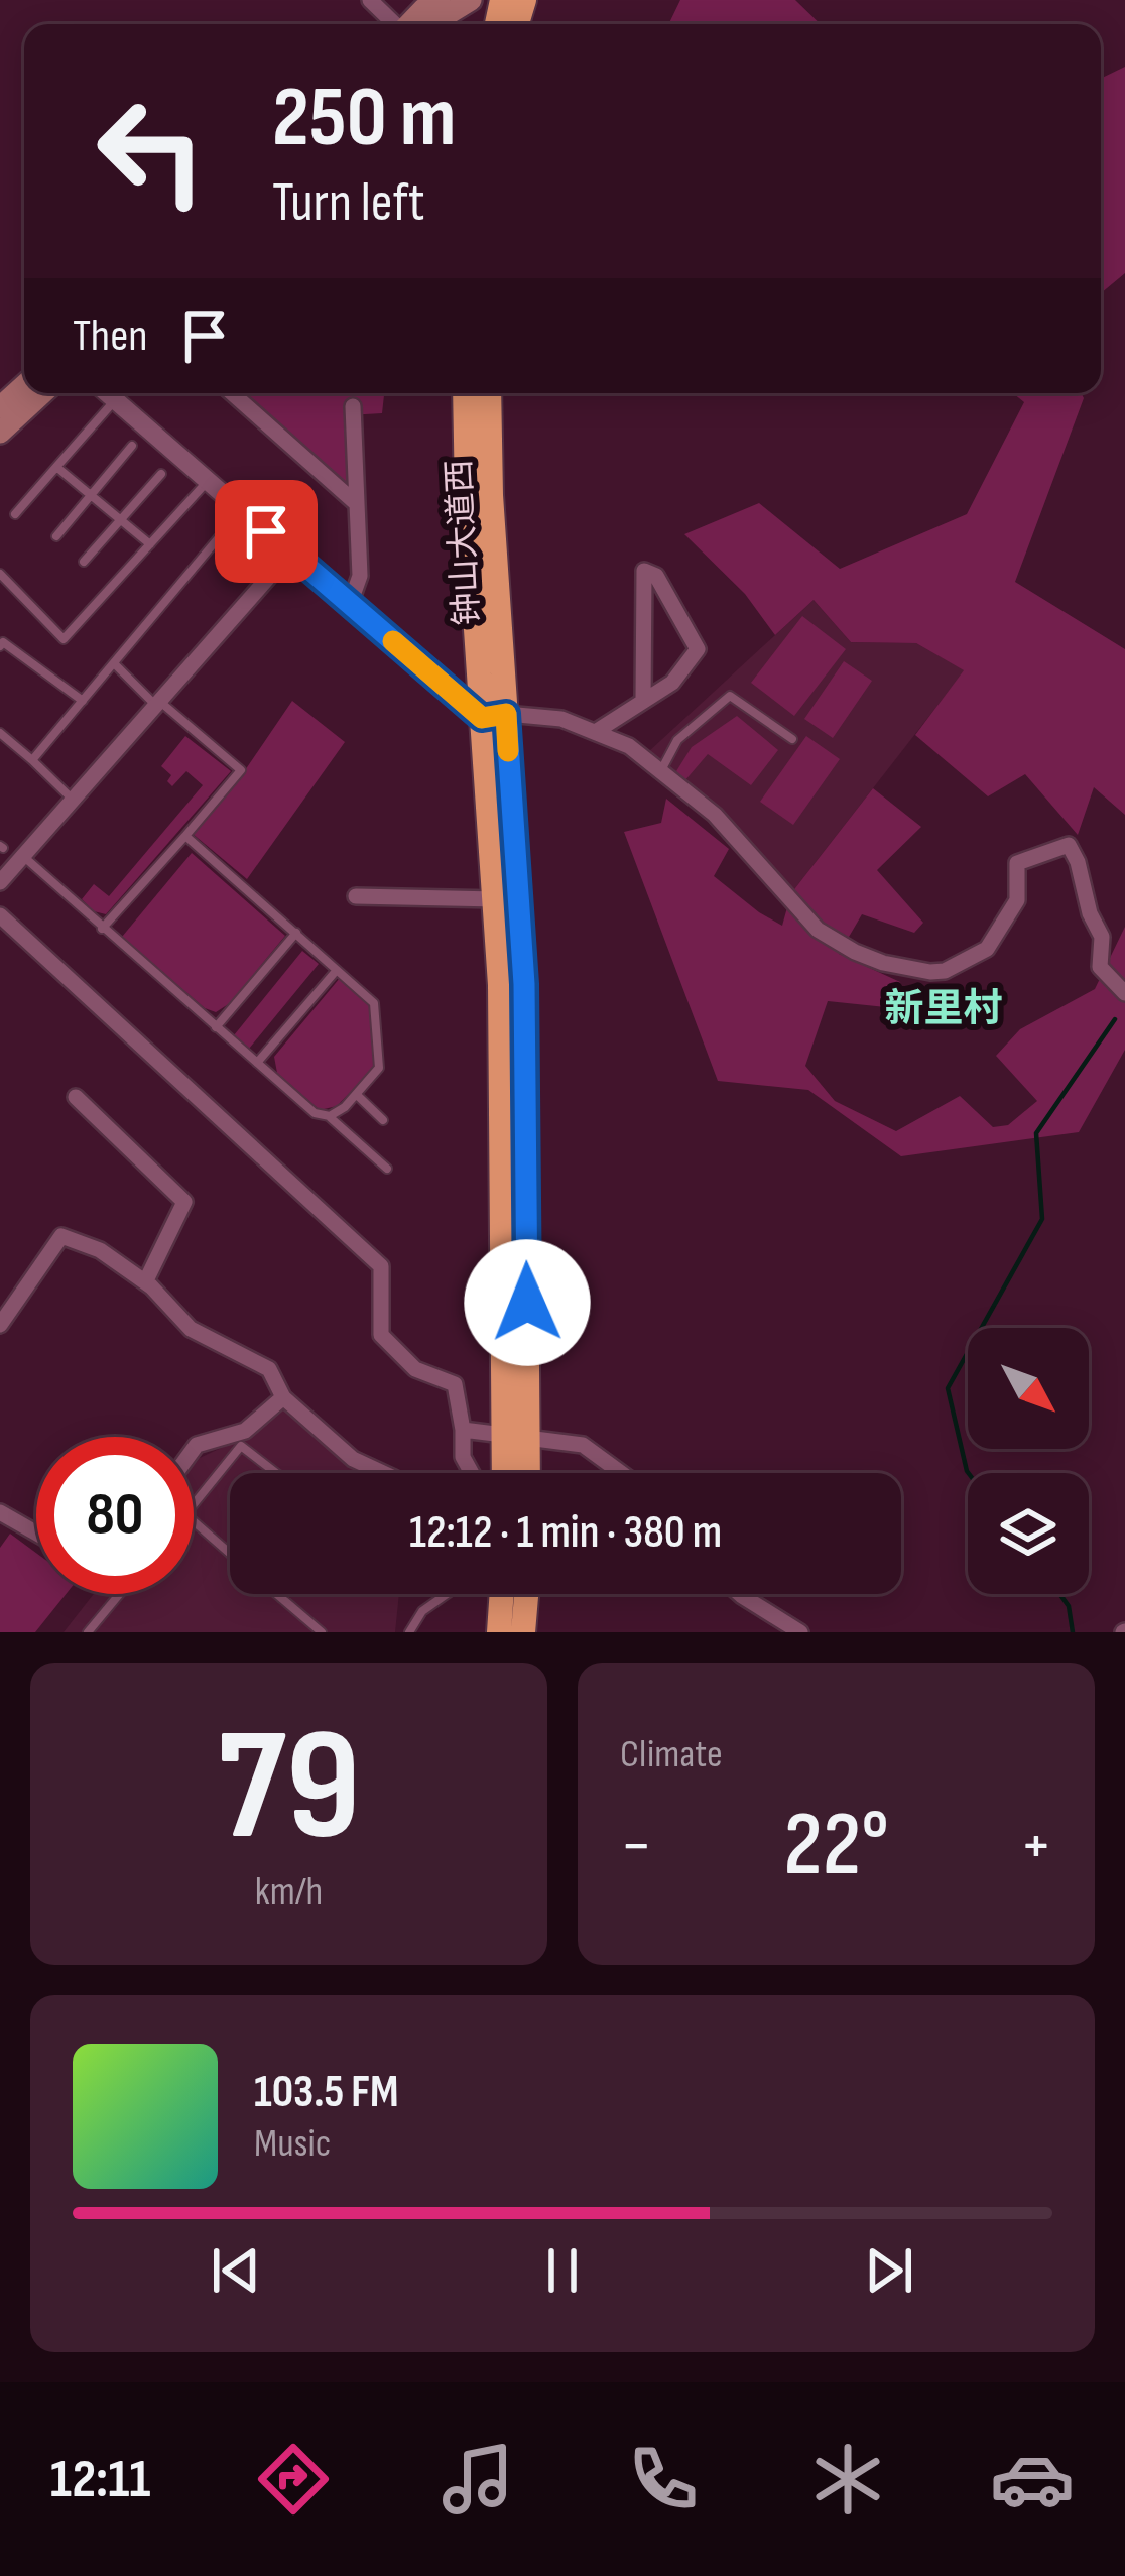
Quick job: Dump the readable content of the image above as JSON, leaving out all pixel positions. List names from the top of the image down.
{
  "streets": {
    "highway": ["钟山大道西"]
  },
  "districts": ["新里村"],
  "north": "bottom right",
  "page": {
    "turn": ["250 m", "Turn left"],
    "then": "Then",
    "limit": "80",
    "trip": "12:12 · 1 min · 380 m",
    "tile": [
      ["79", "km/h"],
      "Climate"
    ],
    "heat": ["−", "22°", "+"],
    "song": ["103.5 FM", "Music"],
    "tabs": "12:11"
  }
}
